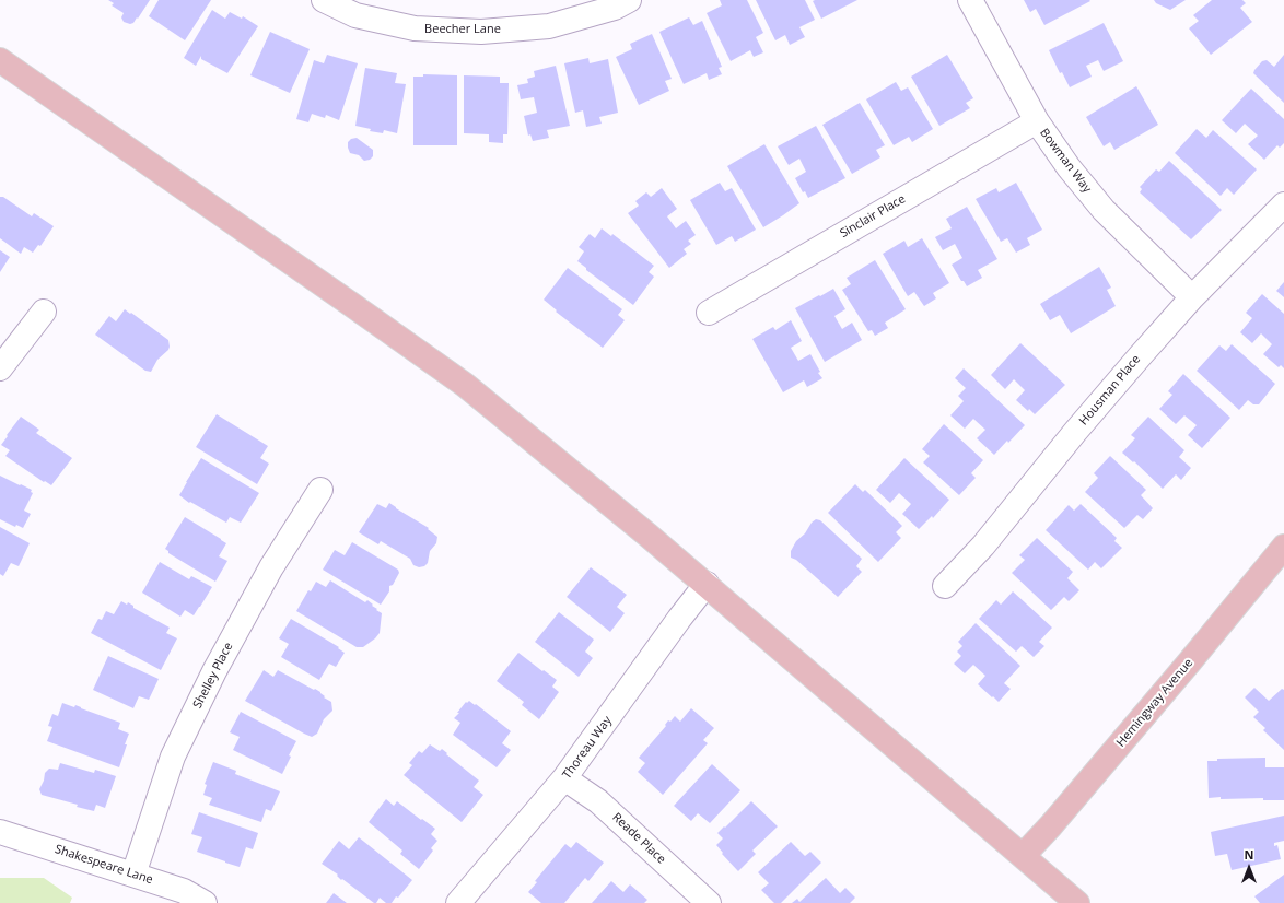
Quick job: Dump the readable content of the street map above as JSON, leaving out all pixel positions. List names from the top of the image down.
{
  "streets": {
    "main road": ["Hemingway Avenue"],
    "street": [
      "Beecher Lane",
      "Bowman Way",
      "Sinclair Place",
      "Housman Place",
      "Shelley Place",
      "Thoreau Way",
      "Reade Place",
      "Shakespeare Lane"
    ]
  },
  "crossings": [
    ["Bowman Way", "Sinclair Place"],
    ["Bowman Way", "Housman Place"],
    ["Shelley Place", "Shakespeare Lane"],
    ["Thoreau Way", "Reade Place"]
  ],
  "north": "top"
}
